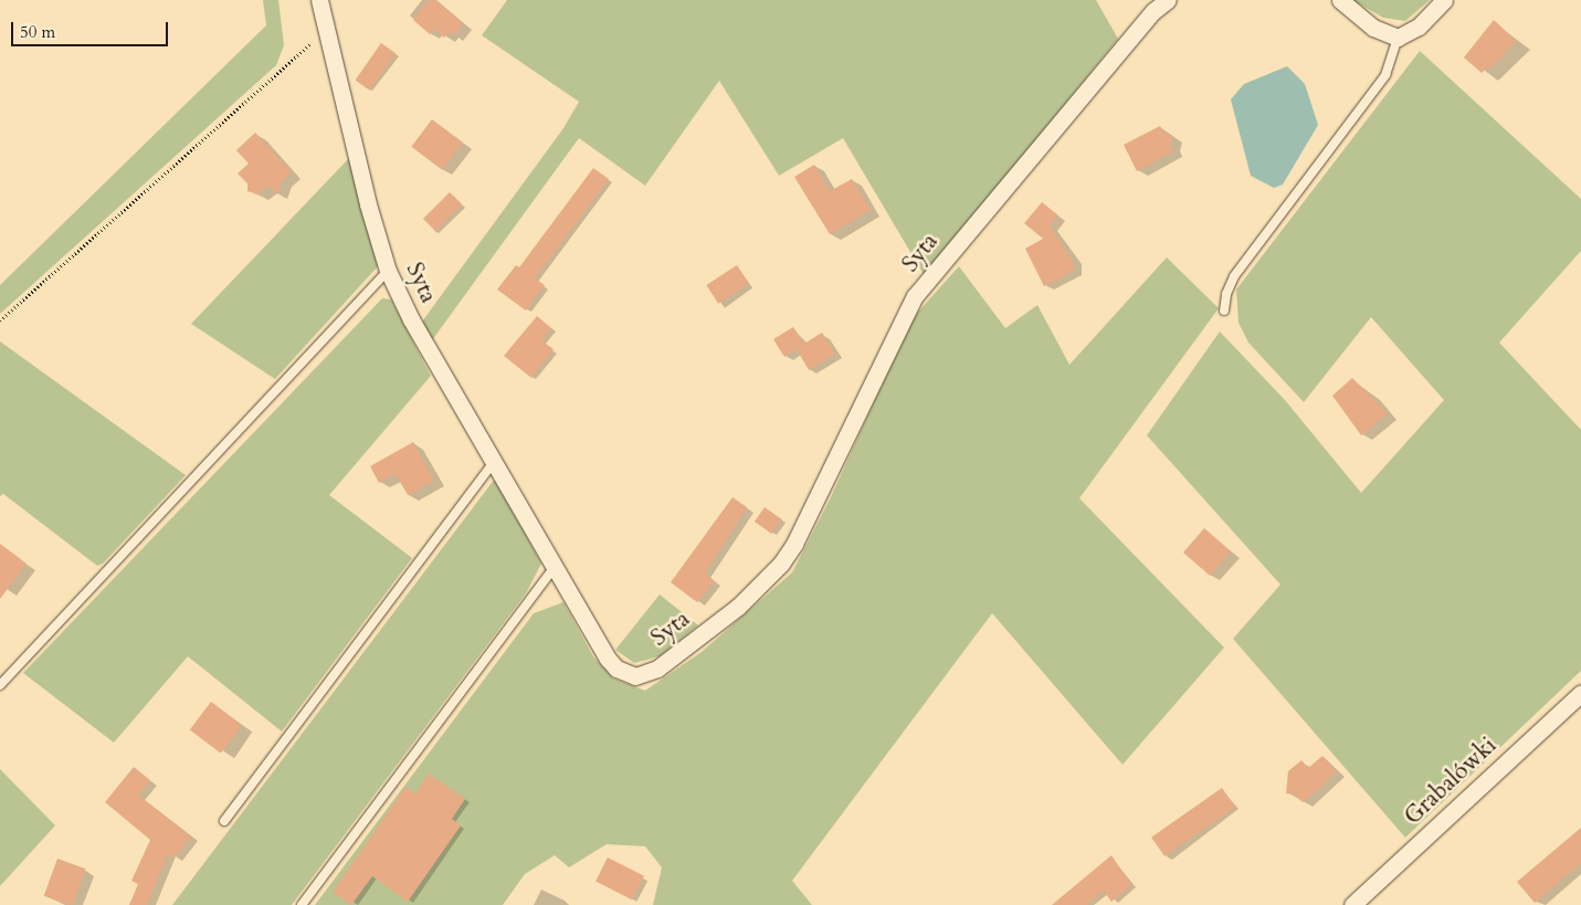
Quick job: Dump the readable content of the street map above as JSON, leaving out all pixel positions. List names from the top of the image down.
{
  "streets": {
    "street": ["Syta", "Grabalówki"]
  },
  "scale_bar": "50 m"
}
